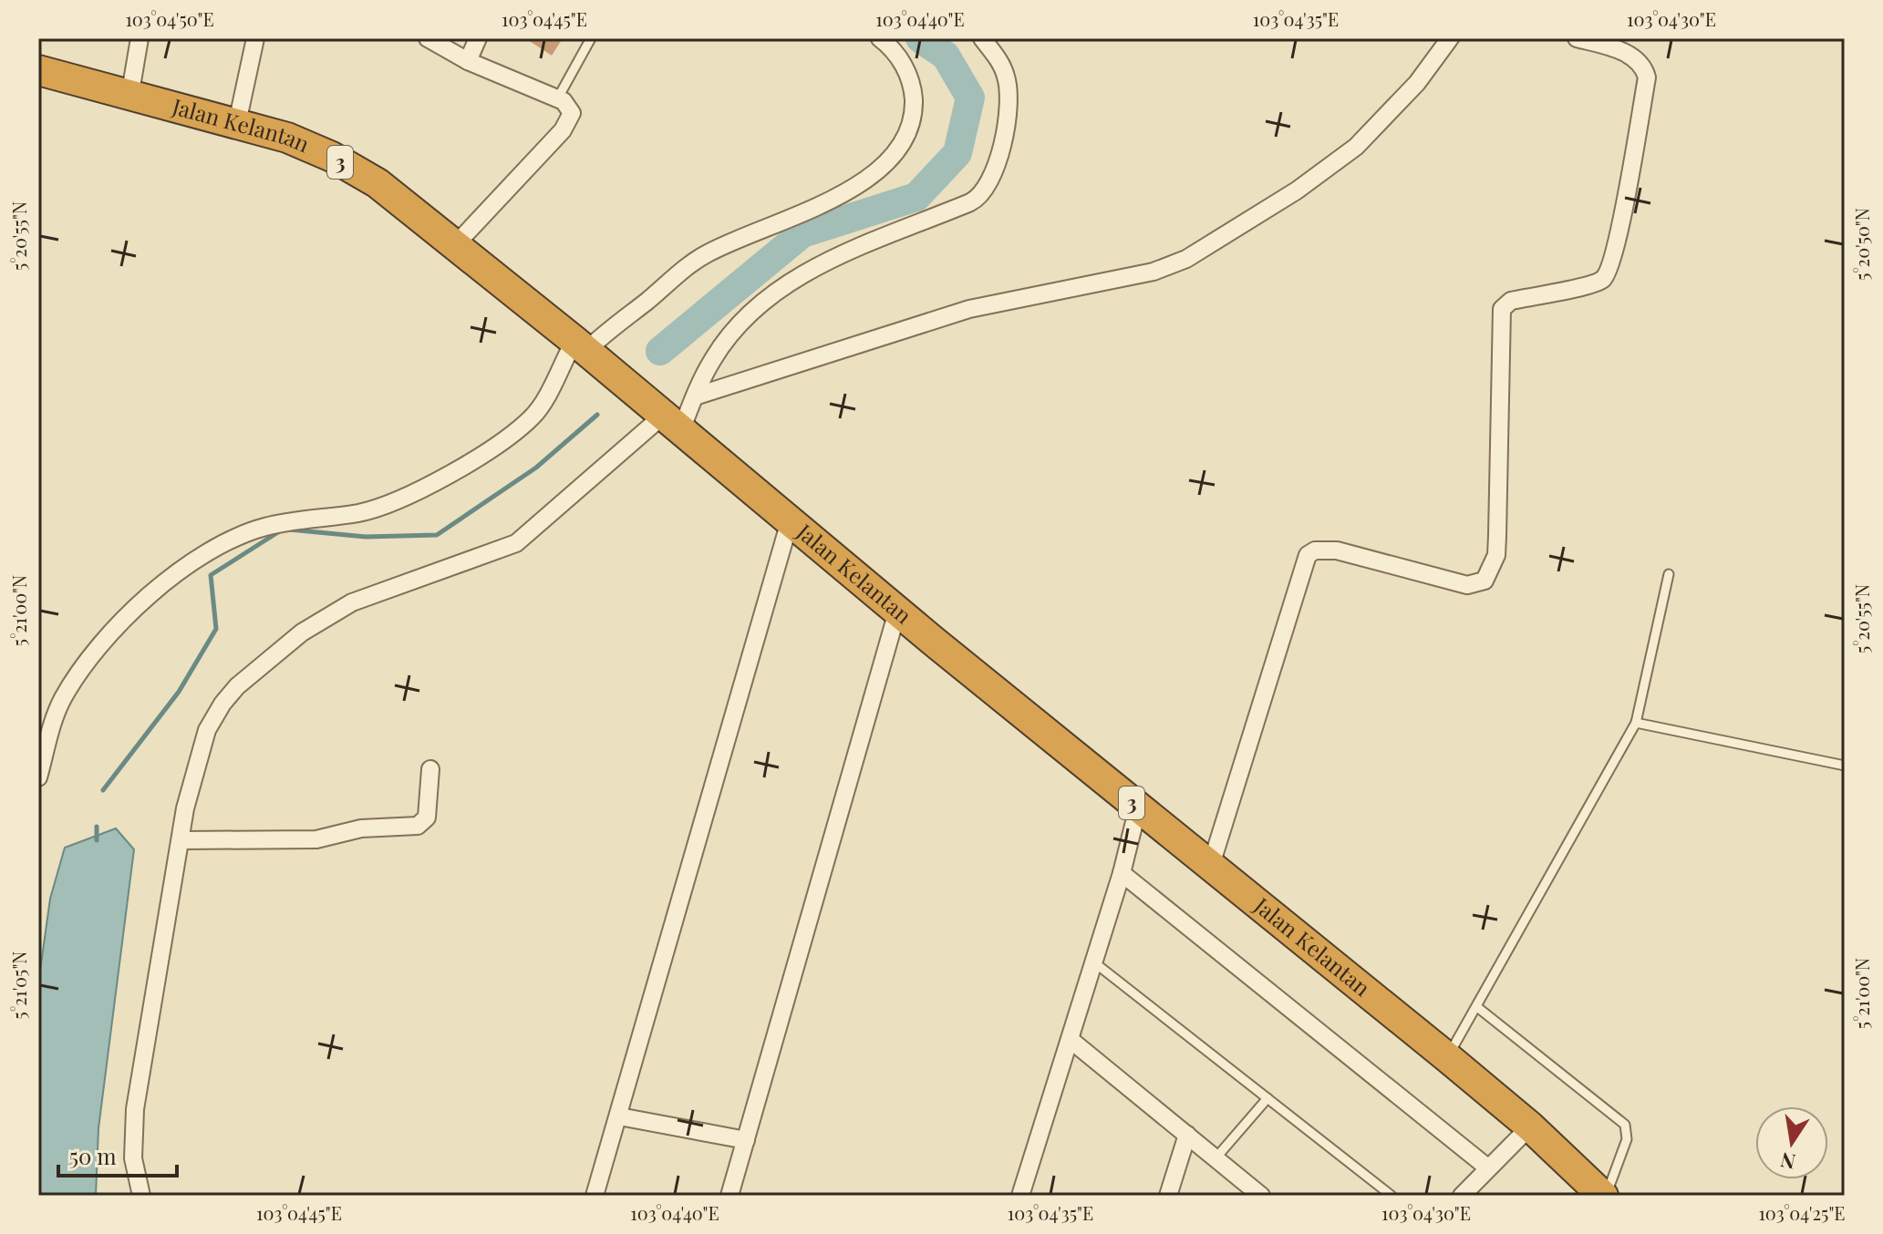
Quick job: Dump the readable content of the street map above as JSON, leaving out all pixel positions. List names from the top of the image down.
{
  "streets": {
    "highway": ["Jalan Kelantan", "3"]
  },
  "scale_bar": "50 m",
  "north": "bottom",
  "coordinates": [
    "103°04'50\"E",
    "103°04'45\"E",
    "103°04'40\"E",
    "103°04'35\"E",
    "103°04'30\"E",
    "5°20'55\"N",
    "5°20'50\"N",
    "5°21'00\"N",
    "5°21'05\"N",
    "103°04'25\"E"
  ]
}
